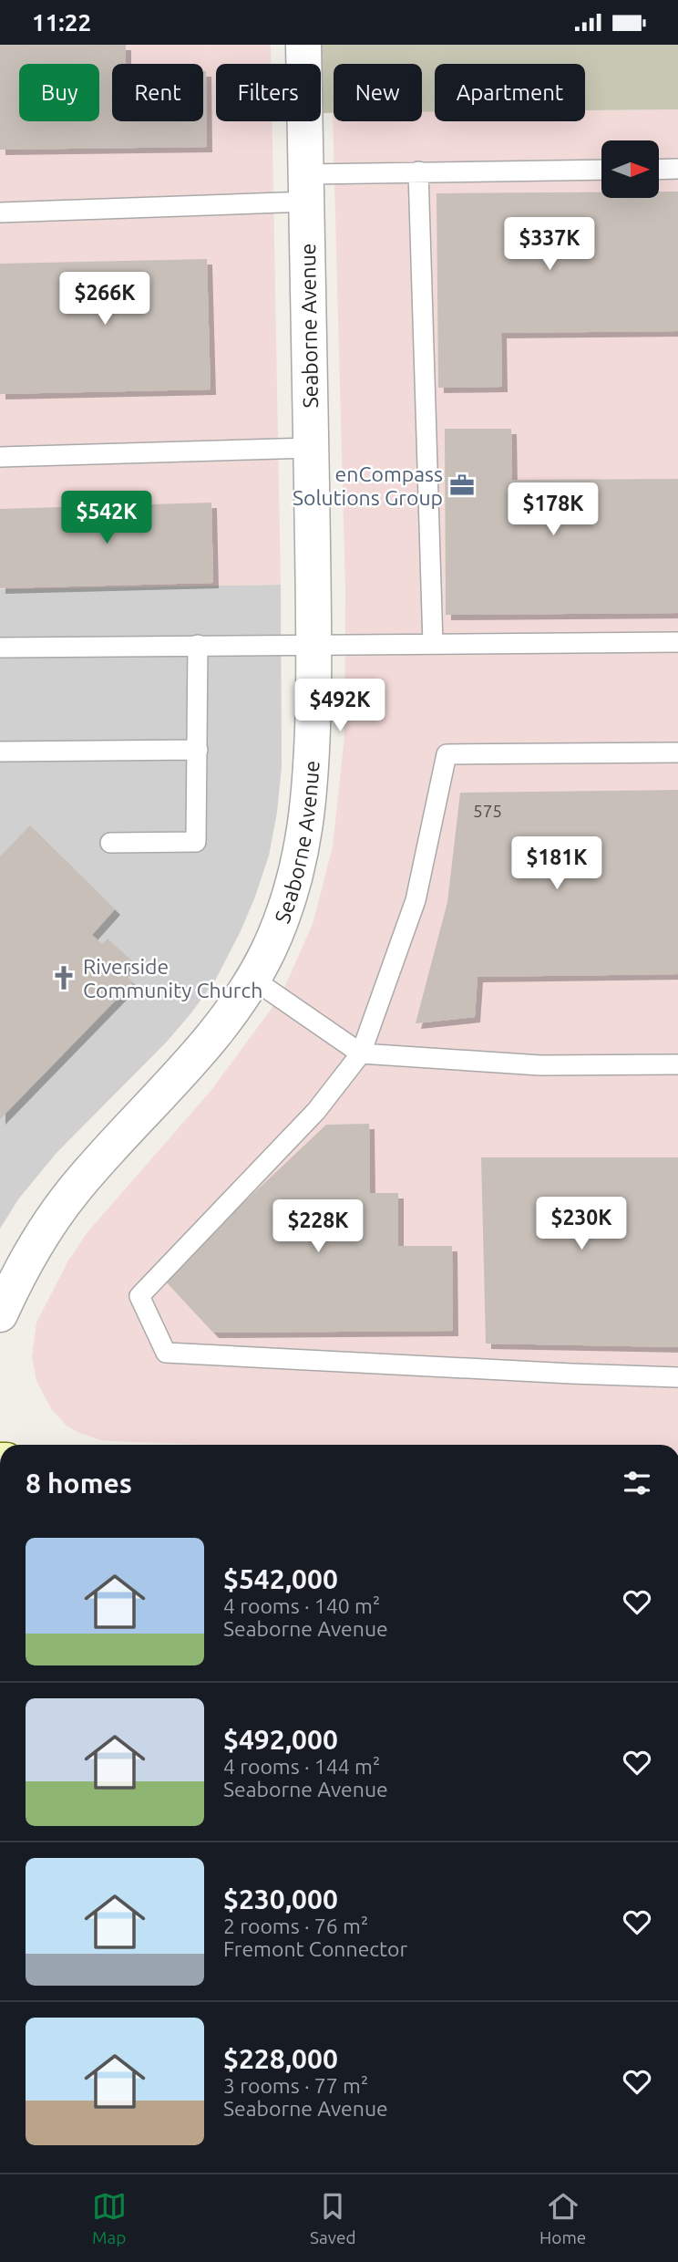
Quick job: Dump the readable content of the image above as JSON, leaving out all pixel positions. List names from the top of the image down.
{
  "streets": {
    "street": ["Seaborne Avenue"]
  },
  "places": {
    "office": ["enCompass Solutions Group"],
    "church": ["Riverside Community Church"]
  },
  "house_numbers": ["575"],
  "north": "right",
  "page": {
    "status": "11:22",
    "chip": [
      "Buy",
      "Rent",
      "Filters",
      "New",
      "Apartment"
    ],
    "price": [
      "$337K",
      "$266K",
      "$178K",
      "$542K",
      "$492K",
      "$181K",
      "$230K",
      "$228K"
    ],
    "heading": "8 homes",
    "list": [
      {
        "name": "$542,000",
        "note": "4 rooms · 140 m² · Seaborne Avenue"
      },
      {
        "name": "$492,000",
        "note": "4 rooms · 144 m² · Seaborne Avenue"
      },
      {
        "name": "$230,000",
        "note": "2 rooms · 76 m² · Fremont Connector"
      },
      {
        "name": "$228,000",
        "note": "3 rooms · 77 m² · Seaborne Avenue"
      }
    ],
    "tabs": ["Map", "Saved", "Home"]
  }
}
